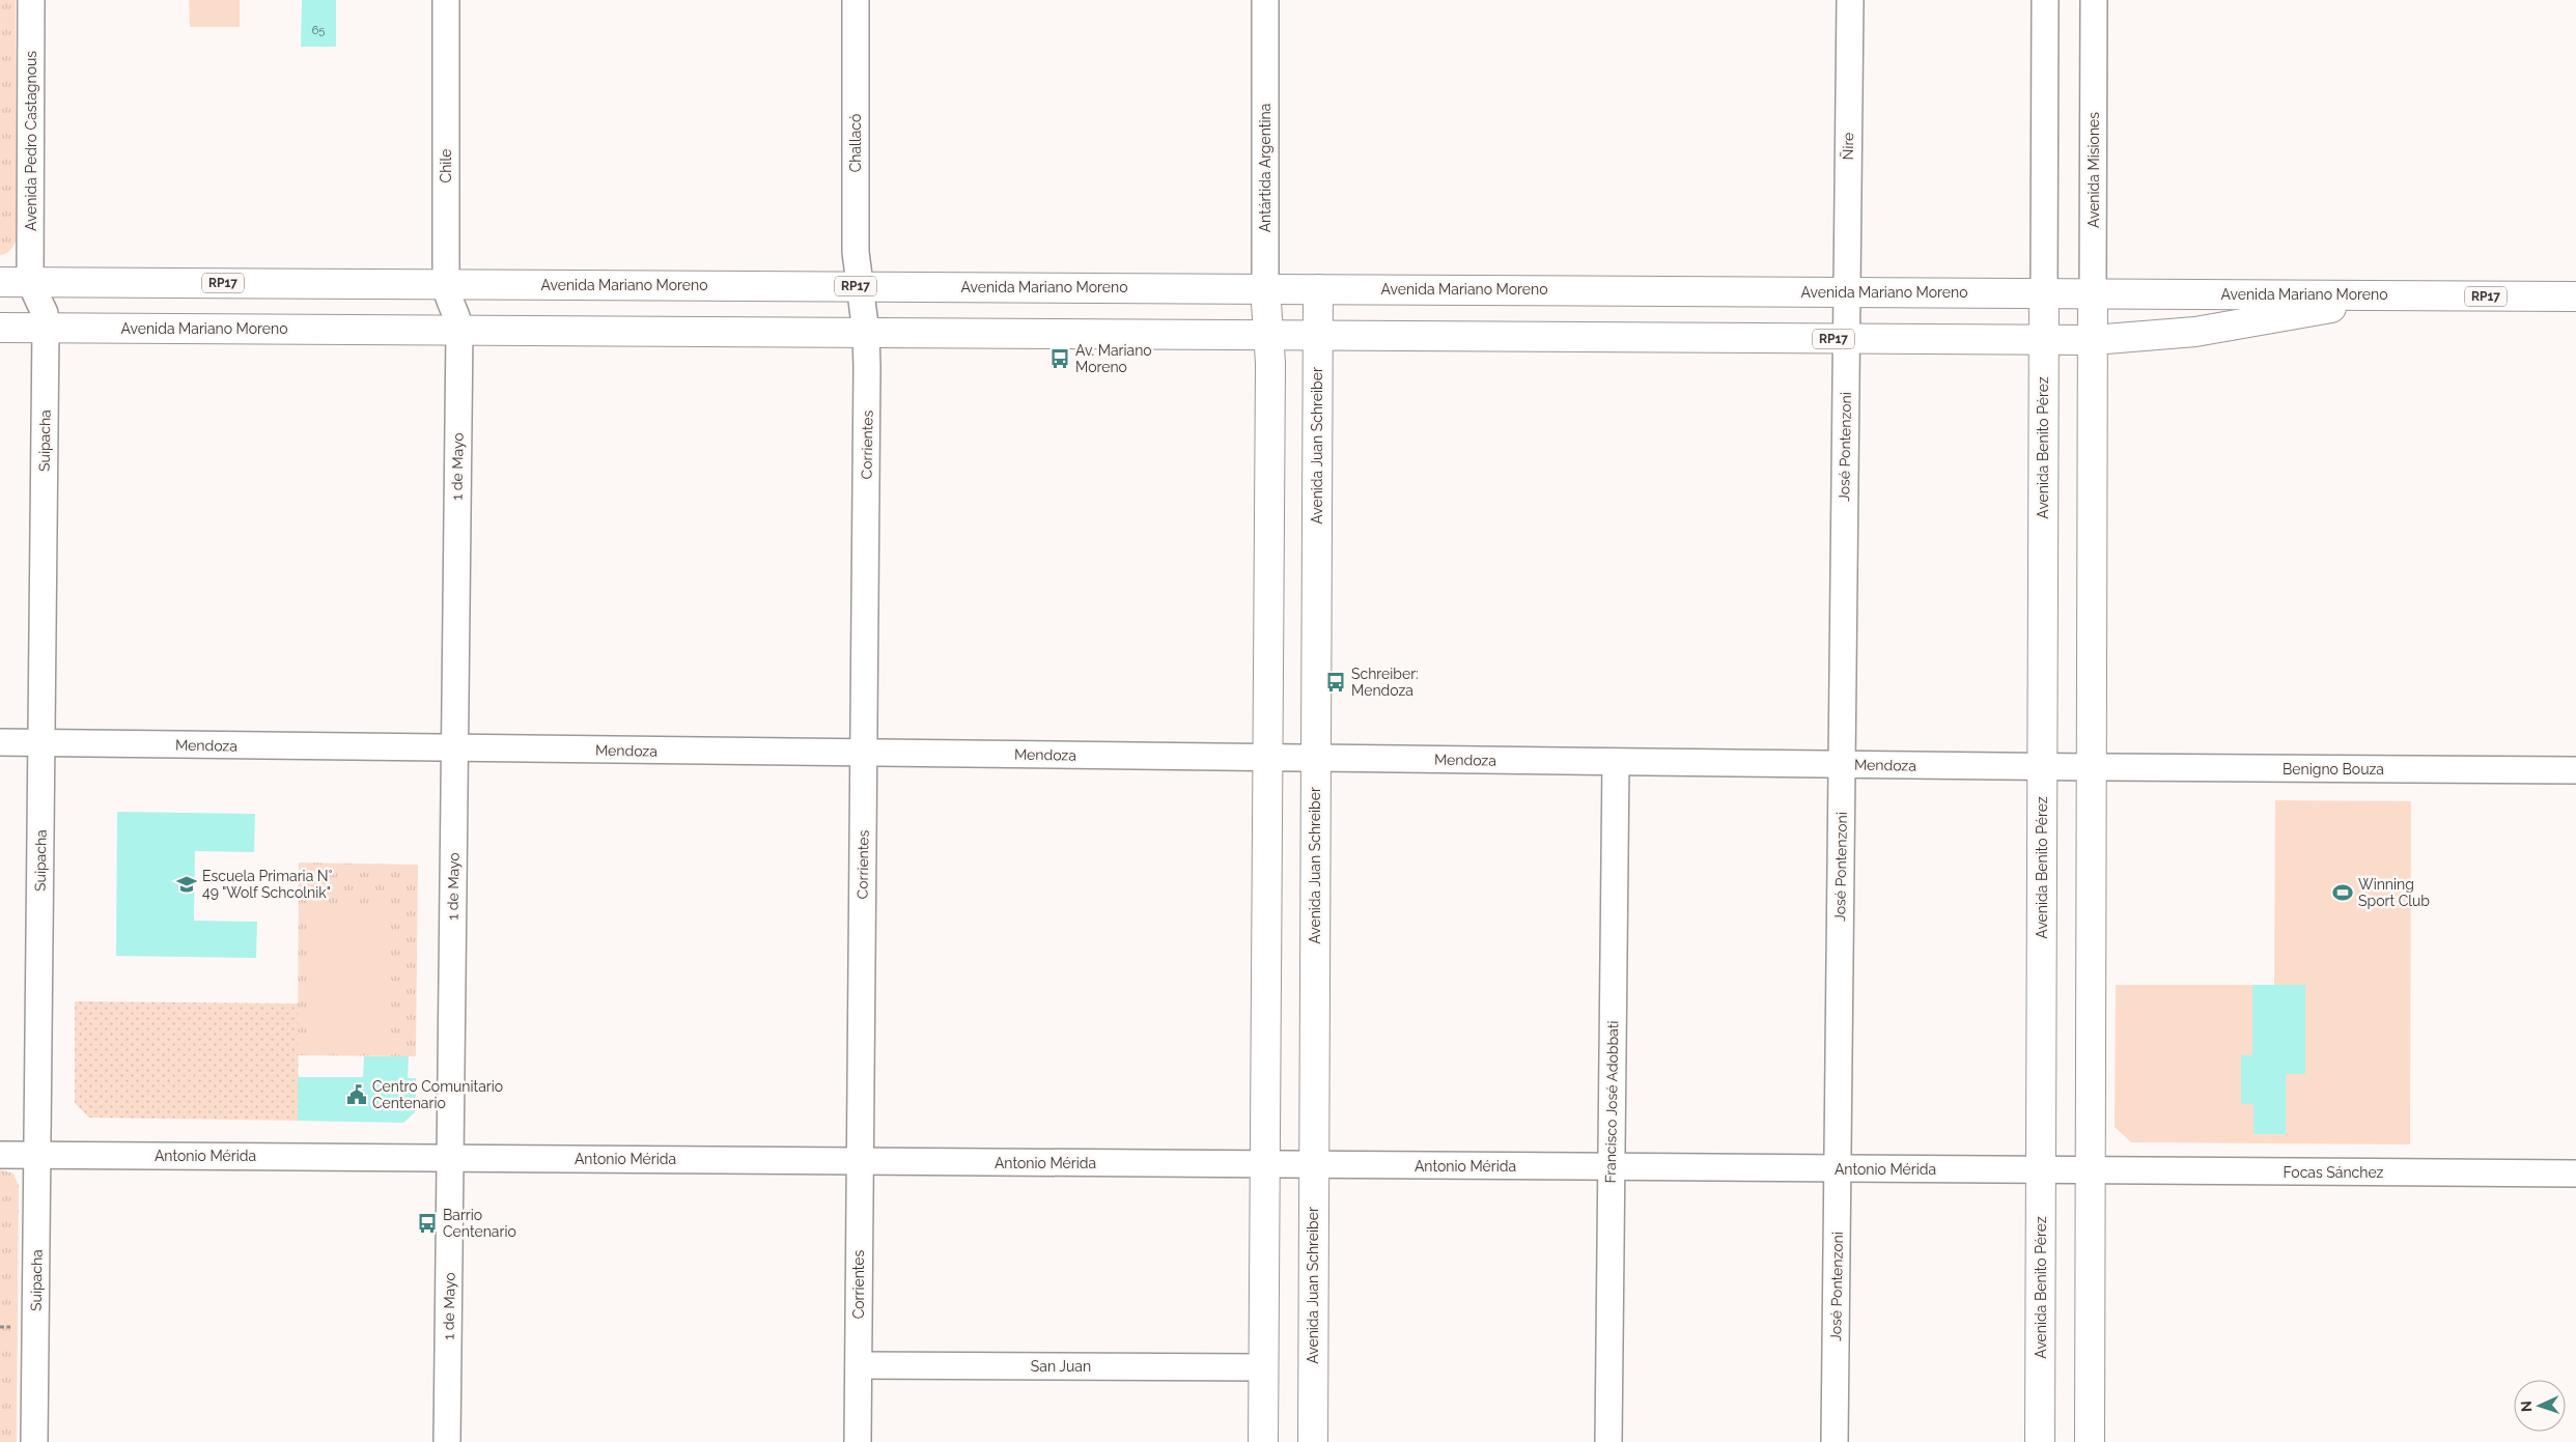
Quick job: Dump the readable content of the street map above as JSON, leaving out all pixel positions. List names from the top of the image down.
{
  "streets": {
    "main road": [
      "Antártida Argentina",
      "Avenida Misiones",
      "RP17",
      "Avenida Mariano Moreno",
      "Avenida Juan Schreiber",
      "Avenida Benito Pérez"
    ],
    "street": [
      "Avenida Pedro Castagnous",
      "Challacó",
      "Ñire",
      "Chile",
      "Suipacha",
      "Corrientes",
      "José Pontenzoni",
      "1 de Mayo",
      "Mendoza",
      "Benigno Bouza",
      "Francisco José Adobbati",
      "Antonio Mérida",
      "Focas Sánchez",
      "San Juan"
    ]
  },
  "crossings": [
    ["Avenida Pedro Castagnous", "Avenida Mariano Moreno"],
    ["Avenida Pedro Castagnous", "Suipacha"],
    ["Challacó", "Avenida Mariano Moreno"],
    ["Challacó", "Corrientes"],
    ["Ñire", "Avenida Mariano Moreno"],
    ["Ñire", "José Pontenzoni"],
    ["Chile", "Avenida Mariano Moreno"],
    ["Chile", "1 de Mayo"],
    ["Antártida Argentina", "Avenida Mariano Moreno"],
    ["Avenida Misiones", "Avenida Mariano Moreno"],
    ["RP17", "Avenida Mariano Moreno"],
    ["Avenida Mariano Moreno", "Suipacha"],
    ["Avenida Mariano Moreno", "Corrientes"],
    ["Avenida Mariano Moreno", "Avenida Juan Schreiber"],
    ["Avenida Mariano Moreno", "José Pontenzoni"],
    ["Avenida Mariano Moreno", "Avenida Benito Pérez"],
    ["Avenida Mariano Moreno", "1 de Mayo"],
    ["Suipacha", "Mendoza"],
    ["Suipacha", "Antonio Mérida"],
    ["Corrientes", "Mendoza"],
    ["Corrientes", "Antonio Mérida"],
    ["Corrientes", "San Juan"],
    ["Avenida Juan Schreiber", "Mendoza"],
    ["Avenida Juan Schreiber", "Antonio Mérida"],
    ["José Pontenzoni", "Mendoza"],
    ["José Pontenzoni", "Antonio Mérida"],
    ["Avenida Benito Pérez", "Mendoza"],
    ["Avenida Benito Pérez", "Antonio Mérida"],
    ["1 de Mayo", "Mendoza"],
    ["1 de Mayo", "Antonio Mérida"],
    ["Mendoza", "Benigno Bouza"],
    ["Mendoza", "Francisco José Adobbati"],
    ["Francisco José Adobbati", "Antonio Mérida"],
    ["Antonio Mérida", "Focas Sánchez"]
  ],
  "places": {
    "bus stop": ["Av. Mariano Moreno", "Schreiber: Mendoza", "Barrio Centenario"],
    "school or university": ["Escuela Primaria N° 49 \"Wolf Schcolnik\""],
    "sports": ["Winning Sport Club"],
    "public building": ["Centro Comunitario Centenario"]
  },
  "house_numbers": ["65"],
  "north": "left"
}
